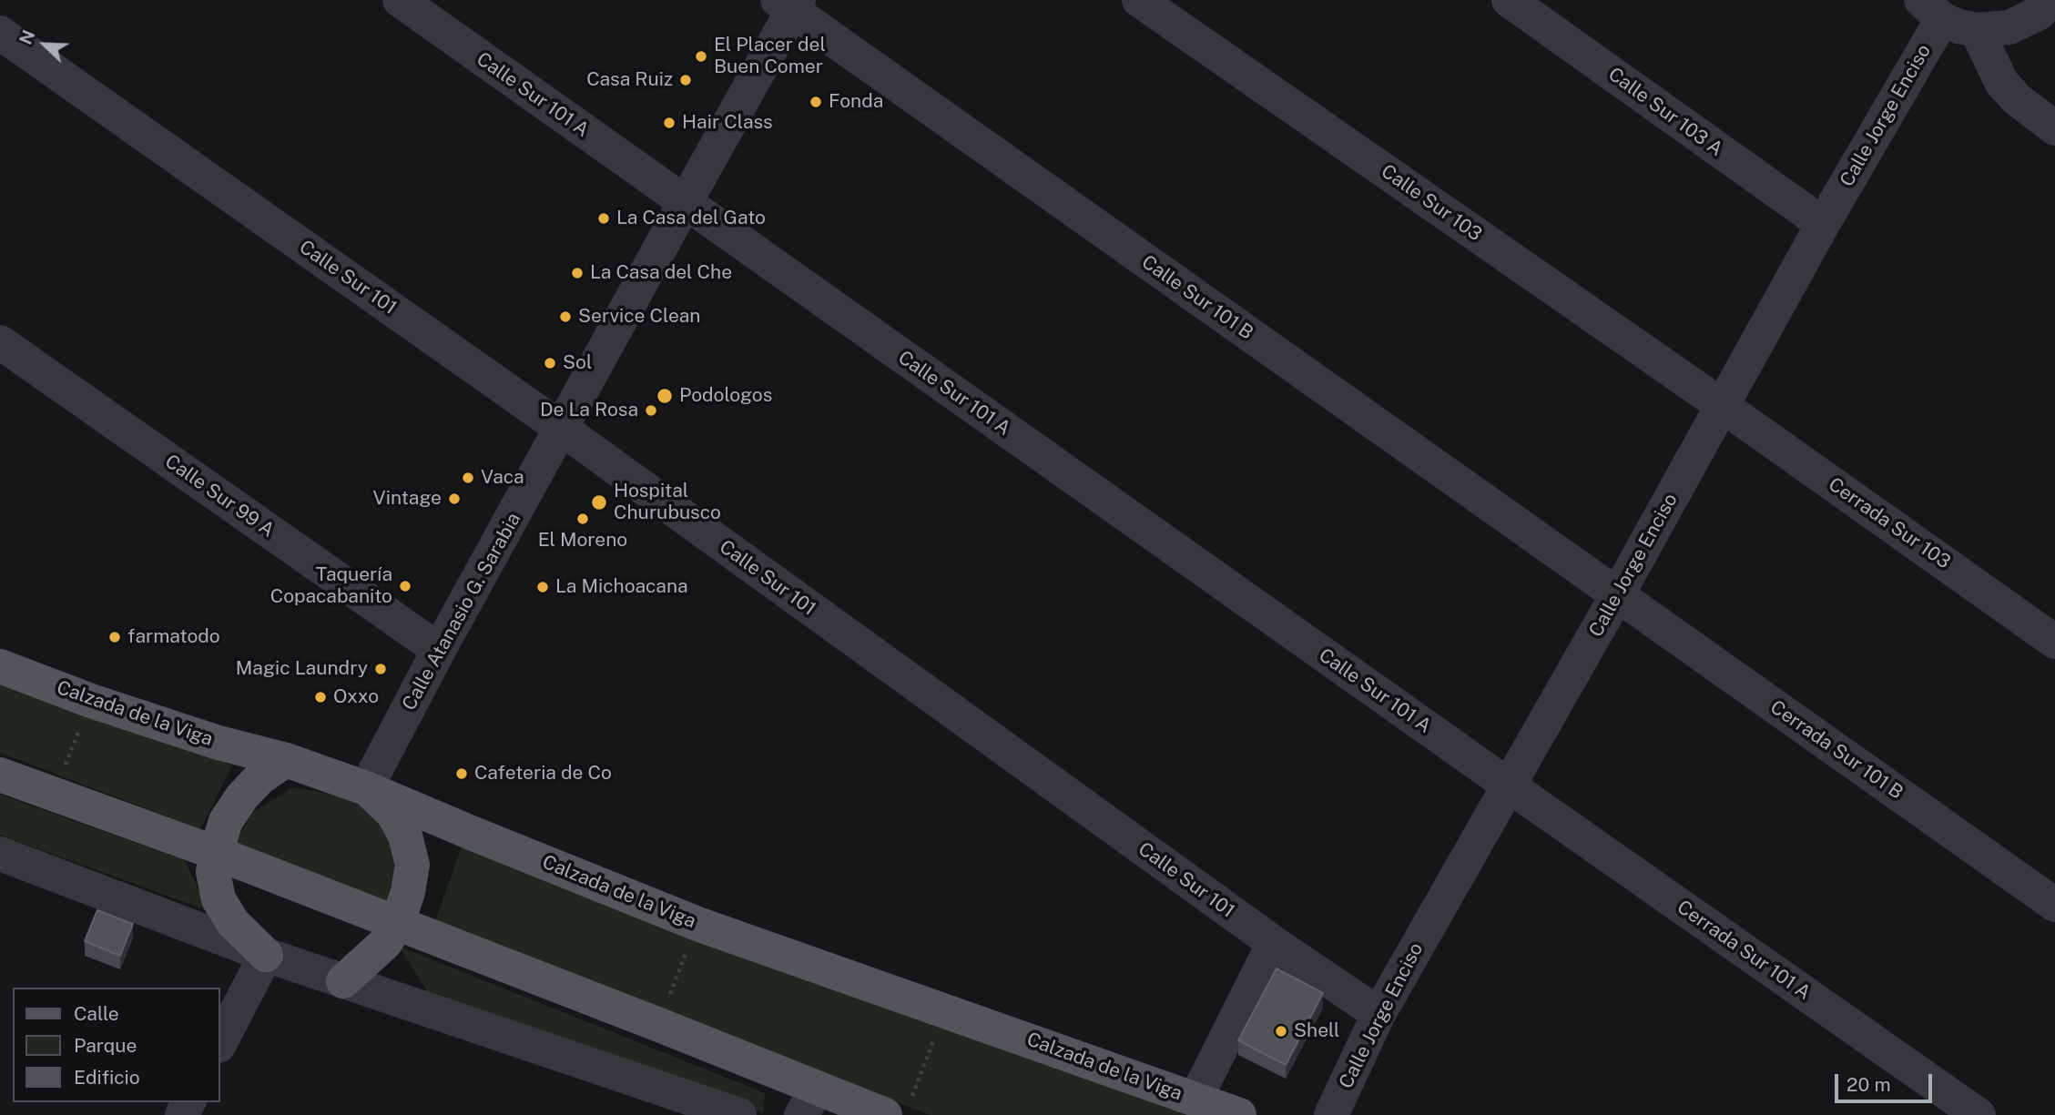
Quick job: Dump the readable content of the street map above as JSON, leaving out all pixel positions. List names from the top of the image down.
{
  "streets": {
    "main road": ["Calzada de la Viga"],
    "street": [
      "Calle Sur 101 A",
      "Calle Sur 103 A",
      "Calle Jorge Enciso",
      "Calle Sur 103",
      "Calle Sur 101",
      "Calle Sur 101 B",
      "Calle Sur 99 A",
      "Cerrada Sur 103",
      "Calle Atanasio G. Sarabia",
      "Cerrada Sur 101 B",
      "Cerrada Sur 101 A"
    ]
  },
  "crossings": [
    ["Calle Sur 101 A", "Calle Jorge Enciso"],
    ["Calle Sur 101 A", "Calle Atanasio G. Sarabia"],
    ["Calle Sur 101 A", "Cerrada Sur 101 A"],
    ["Calle Sur 103 A", "Calle Jorge Enciso"],
    ["Calle Jorge Enciso", "Calle Sur 103"],
    ["Calle Jorge Enciso", "Calle Sur 101"],
    ["Calle Jorge Enciso", "Calle Sur 101 B"],
    ["Calle Jorge Enciso", "Cerrada Sur 103"],
    ["Calle Jorge Enciso", "Cerrada Sur 101 B"],
    ["Calle Jorge Enciso", "Cerrada Sur 101 A"],
    ["Calle Sur 103", "Cerrada Sur 103"],
    ["Calle Sur 101", "Calle Atanasio G. Sarabia"],
    ["Calle Sur 101 B", "Calle Atanasio G. Sarabia"],
    ["Calle Sur 101 B", "Cerrada Sur 101 B"],
    ["Calle Sur 99 A", "Calle Atanasio G. Sarabia"],
    ["Calle Atanasio G. Sarabia", "Calzada de la Viga"]
  ],
  "places": [
    "El Placer del Buen Comer",
    "Casa Ruiz",
    "Fonda",
    "Hair Class",
    "La Casa del Gato",
    "La Casa del Che",
    "Service Clean",
    "Sol",
    "Podologos",
    "De La Rosa",
    "Vaca",
    "Vintage",
    "Hospital Churubusco",
    "El Moreno",
    "Taquería Copacabanito",
    "La Michoacana",
    "farmatodo",
    "Magic Laundry",
    "Oxxo",
    "Cafeteria de Co",
    "Shell"
  ],
  "legend": ["Calle", "Parque", "Edificio"],
  "scale_bar": "20 m",
  "north": "top left"
}
